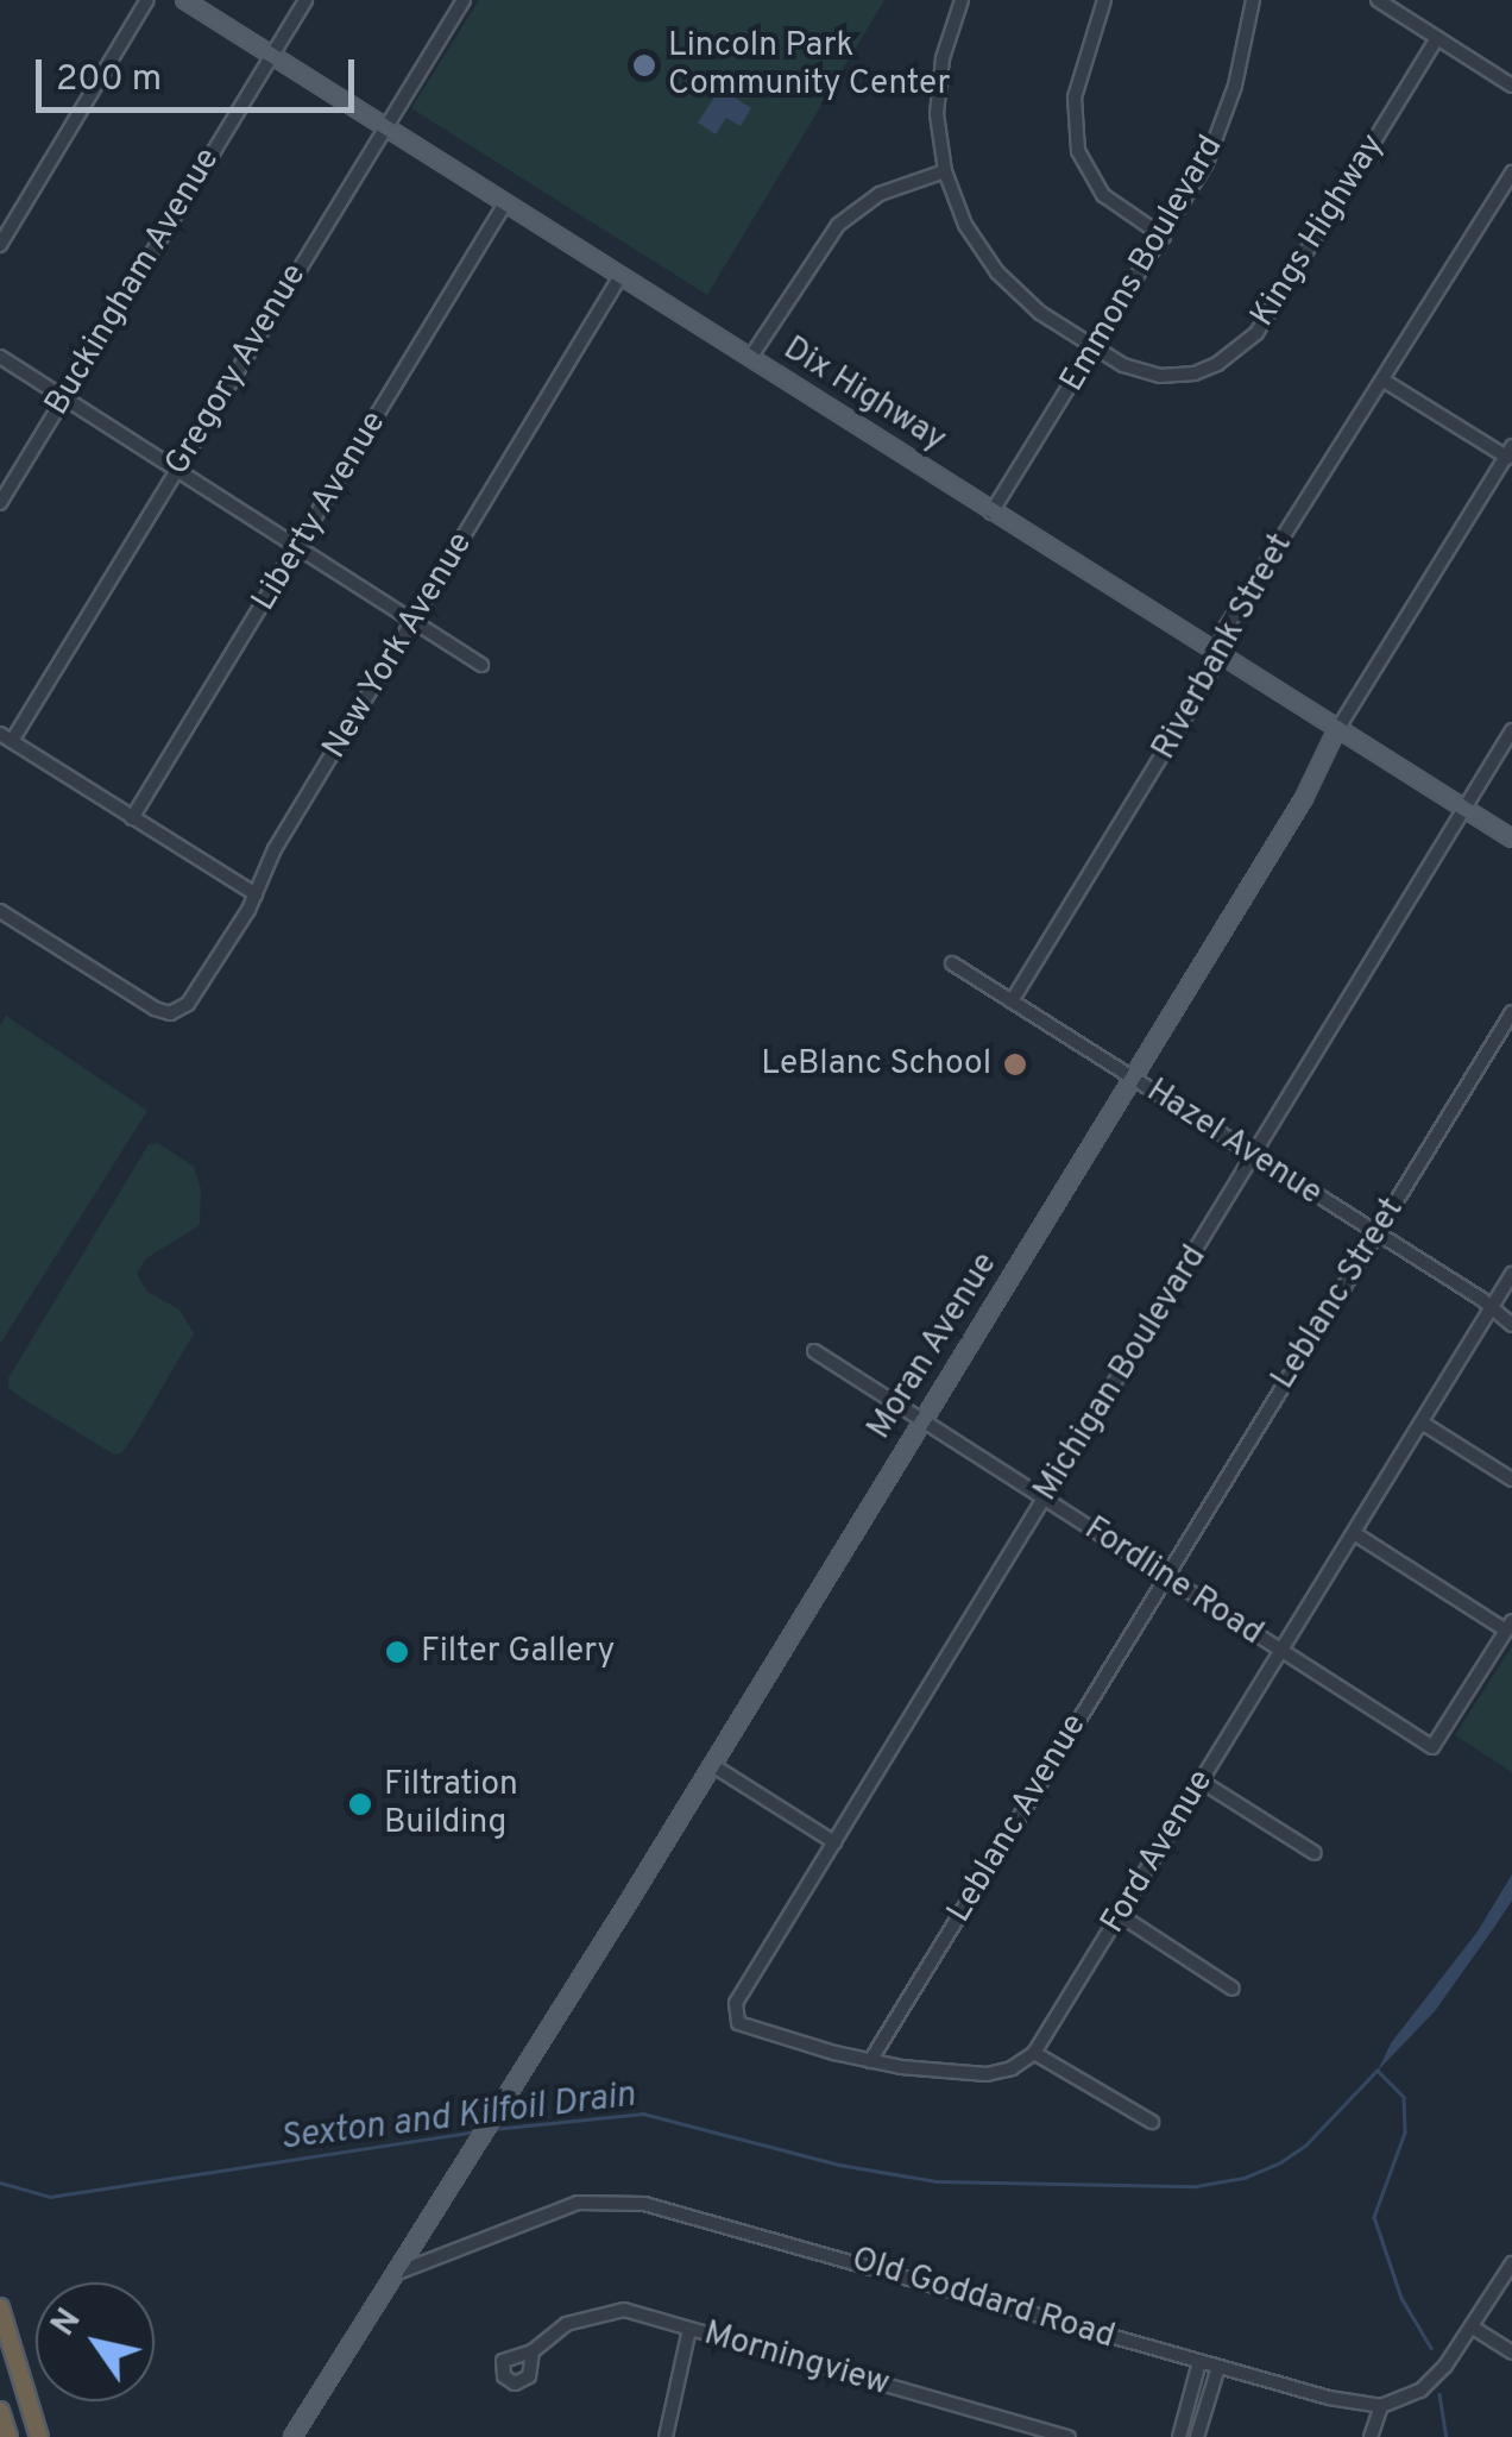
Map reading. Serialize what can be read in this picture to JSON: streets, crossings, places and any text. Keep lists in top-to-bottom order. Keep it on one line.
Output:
{"streets":{"main road":["Dix Highway","Moran Avenue"],"street":["Kings Highway","Emmons Boulevard","Buckingham Avenue","Gregory Avenue","Liberty Avenue","New York Avenue","Riverbank Street","Hazel Avenue","Leblanc Street","Michigan Boulevard","Fordline Road","Leblanc Avenue","Ford Avenue","Old Goddard Road","Morningview"]},"crossings":[["Kings Highway","Emmons Boulevard"],["Emmons Boulevard","Dix Highway"],["Buckingham Avenue","Dix Highway"],["Gregory Avenue","Dix Highway"],["Dix Highway","Liberty Avenue"],["Dix Highway","New York Avenue"],["Dix Highway","Riverbank Street"],["Dix Highway","Moran Avenue"],["Dix Highway","Michigan Boulevard"],["Riverbank Street","Hazel Avenue"],["Hazel Avenue","Leblanc Street"],["Hazel Avenue","Moran Avenue"],["Hazel Avenue","Michigan Boulevard"],["Hazel Avenue","Ford Avenue"],["Leblanc Street","Fordline Road"],["Leblanc Street","Leblanc Avenue"],["Moran Avenue","Fordline Road"],["Moran Avenue","Old Goddard Road"],["Michigan Boulevard","Fordline Road"],["Michigan Boulevard","Leblanc Avenue"],["Fordline Road","Leblanc Avenue"],["Fordline Road","Ford Avenue"]],"water":["Sexton and Kilfoil Drain"],"places":["Lincoln Park Community Center","LeBlanc School","Filter Gallery","Filtration Building"],"scale_bar":"200 m","north":"top left"}
